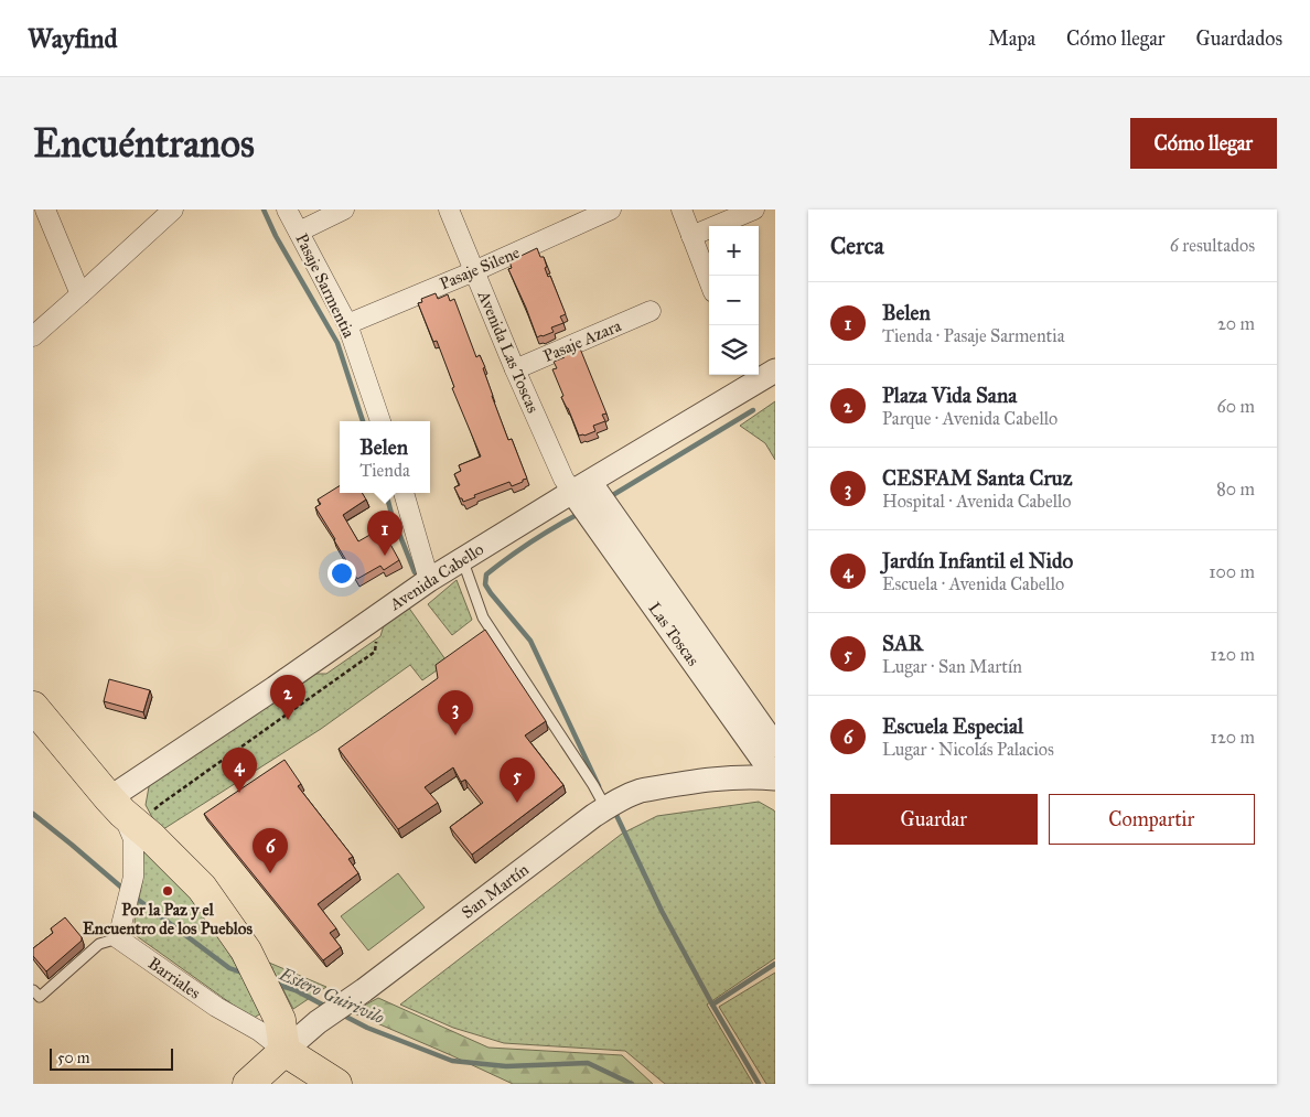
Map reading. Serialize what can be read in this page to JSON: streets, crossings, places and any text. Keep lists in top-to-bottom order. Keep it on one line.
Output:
{"streets":{"main road":["San Martín"],"street":["Pasaje Silene","Pasaje Sarmentia","Pasaje Azara","Avenida Las Toscas","Avenida Cabello","Las Toscas","Barriales"]},"crossings":[["Pasaje Silene","Pasaje Sarmentia"],["Pasaje Silene","Avenida Las Toscas"],["Pasaje Azara","Avenida Las Toscas"],["Avenida Las Toscas","Avenida Cabello"],["Avenida Las Toscas","Las Toscas"],["Avenida Cabello","Las Toscas"],["Las Toscas","San Martín"],["San Martín","Barriales"]],"water":["Estero Guirivilo"],"places":["Por la Paz y el Encuentro de los Pueblos"],"scale_bar":"50 m","page":{"header":"Wayfind","nav":["Mapa","Cómo llegar","Guardados"],"buttons":["Cómo llegar",["Guardar","Compartir"]],"title":"Encuéntranos","heading":["Cerca","6 resultados"],"map_buttons":["+","−"],"list":[{"mark":"1","name":"Belen","note":"Tienda · Pasaje Sarmentia","value":"20 m"},{"mark":"2","name":"Plaza Vida Sana","note":"Parque · Avenida Cabello","value":"60 m"},{"mark":"3","name":"CESFAM Santa Cruz","note":"Hospital · Avenida Cabello","value":"80 m"},{"mark":"4","name":"Jardín Infantil el Nido","note":"Escuela · Avenida Cabello","value":"100 m"},{"mark":"5","name":"SAR","note":"Lugar · San Martín","value":"120 m"},{"mark":"6","name":"Escuela Especial","note":"Lugar · Nicolás Palacios","value":"120 m"}],"popup":["Belen","Tienda"],"pins":["1","2","3","4","5","6"],"scale":"50 m"}}
